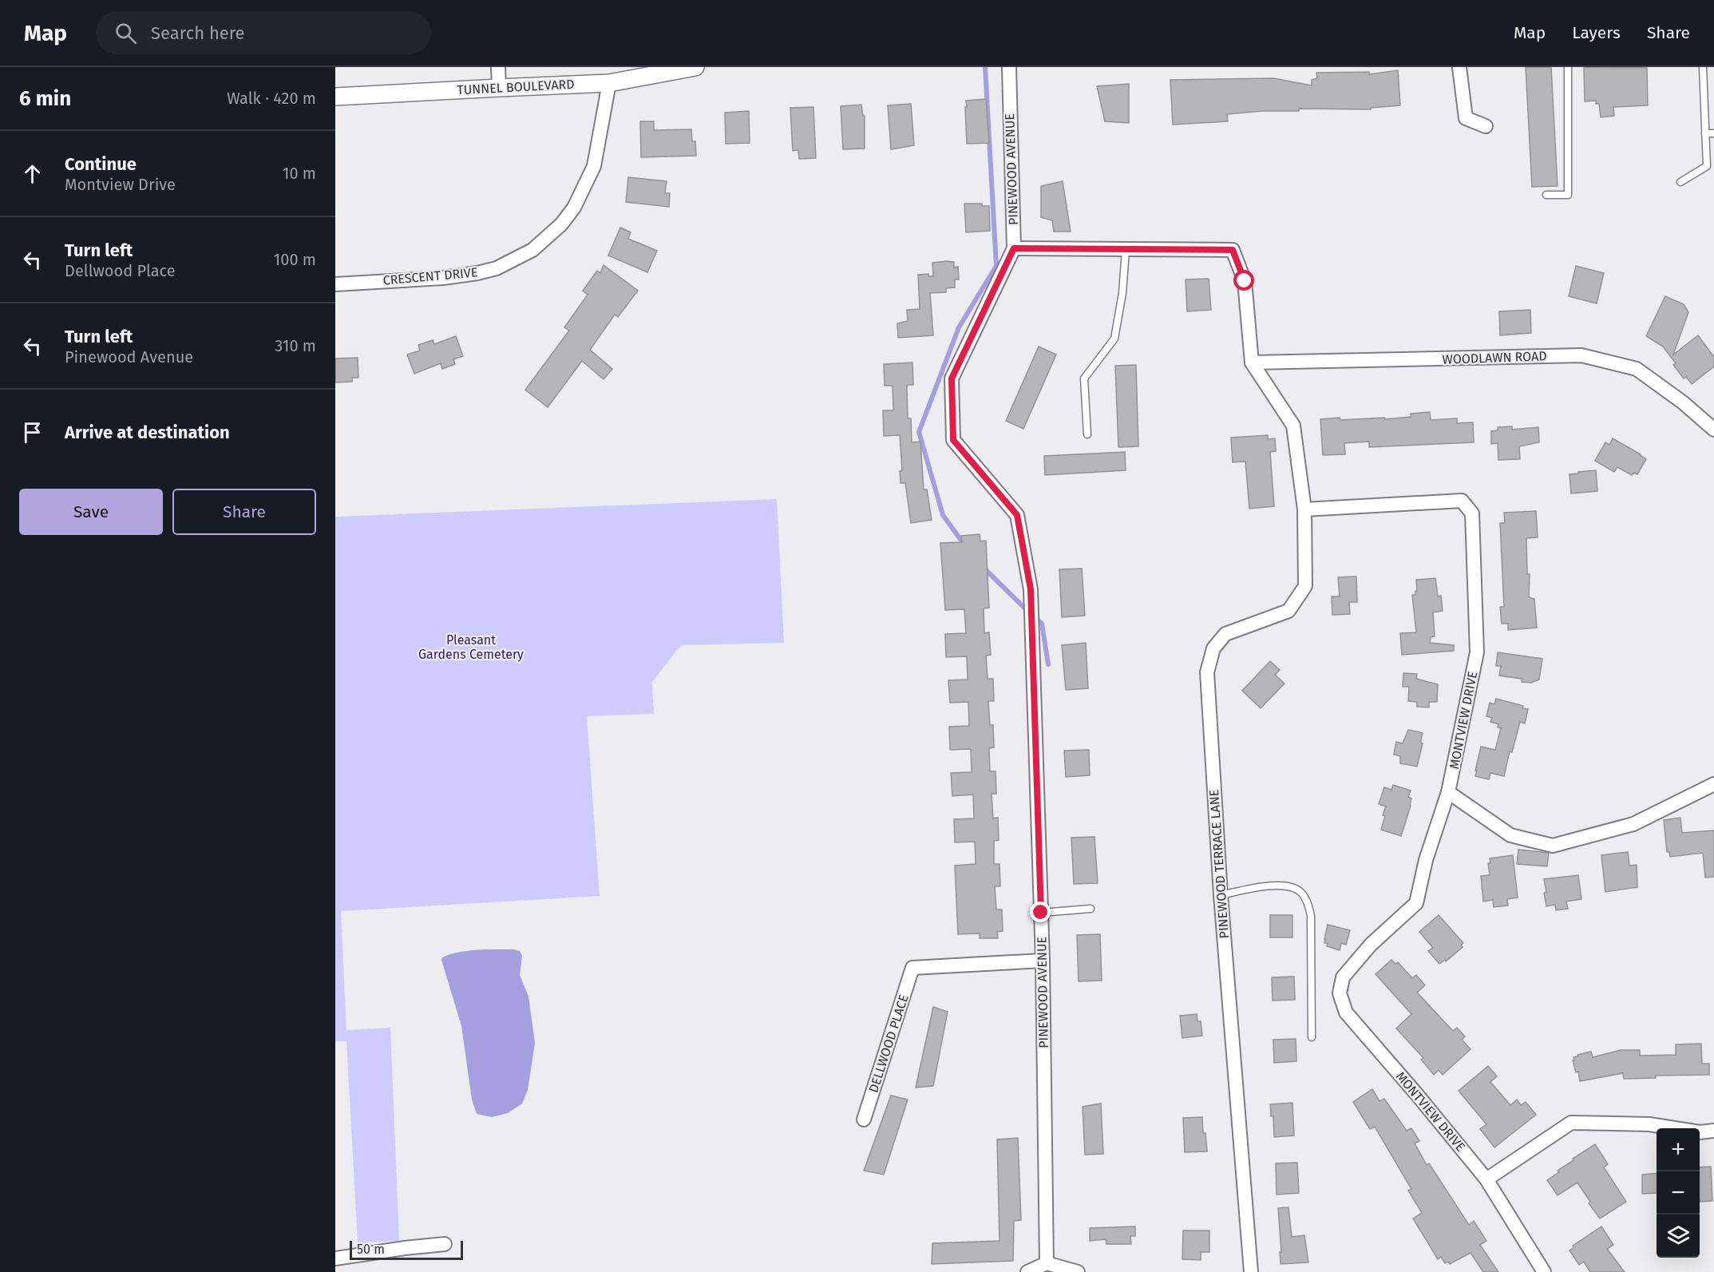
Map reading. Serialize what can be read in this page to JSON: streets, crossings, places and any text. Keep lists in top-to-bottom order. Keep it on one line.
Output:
{"streets":{"street":["TUNNEL BOULEVARD","PINEWOOD AVENUE","CRESCENT DRIVE","WOODLAWN ROAD","MONTVIEW DRIVE","PINEWOOD TERRACE LANE","DELLWOOD PLACE"]},"crossings":[["TUNNEL BOULEVARD","CRESCENT DRIVE"],["PINEWOOD AVENUE","DELLWOOD PLACE"],["MONTVIEW DRIVE","PINEWOOD TERRACE LANE"]],"parks":["Pleasant Gardens Cemetery"],"scale_bar":"50 m","page":{"header":"Map","search":"Search here","nav":["Map","Layers","Share"],"heading":["6 min","Walk · 420 m"],"list":[["Continue","Montview Drive","10 m"],["Turn left","Dellwood Place","100 m"],["Turn left","Pinewood Avenue","310 m"],"Arrive at destination"],"buttons":["Save","Share"],"map_buttons":["+","−"],"scale":"50 m"}}
